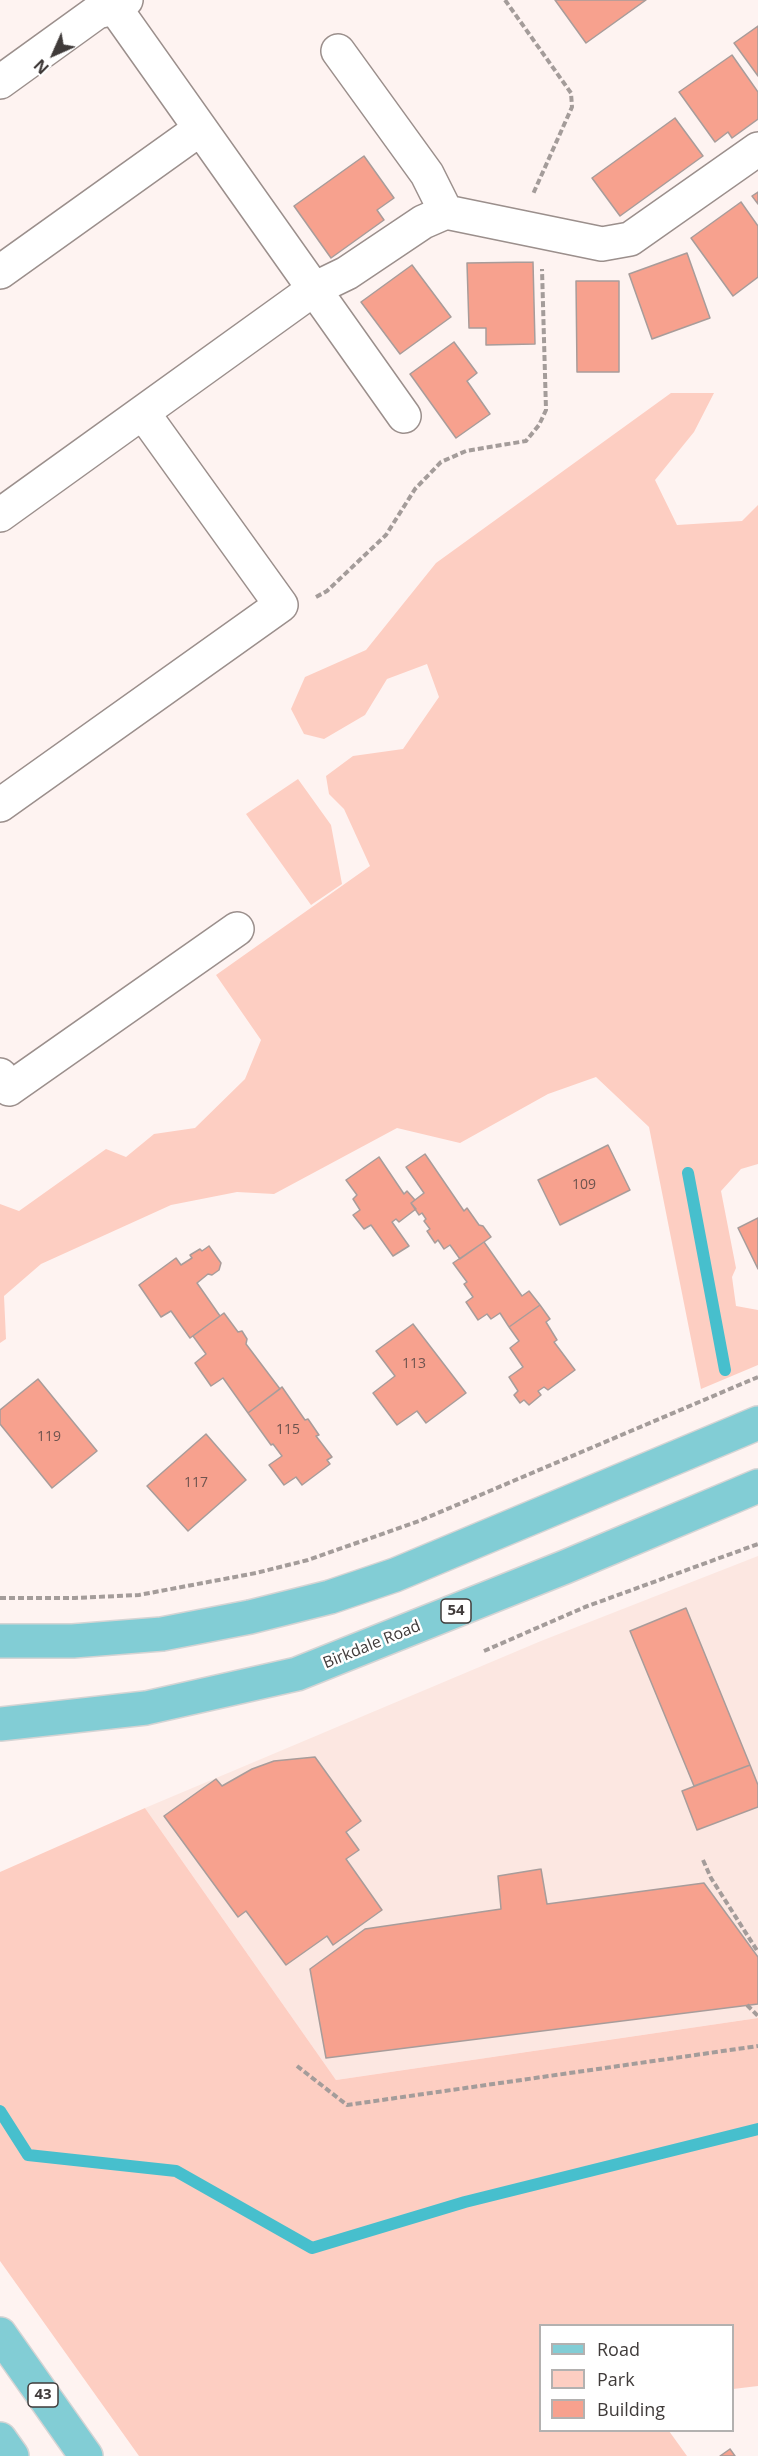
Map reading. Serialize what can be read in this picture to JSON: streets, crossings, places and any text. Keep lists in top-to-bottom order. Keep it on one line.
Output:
{"streets":{"main road":["54","Birkdale Road","43"]},"house_numbers":["109","113","115","119","117"],"legend":["Road","Park","Building"],"north":"bottom left"}
